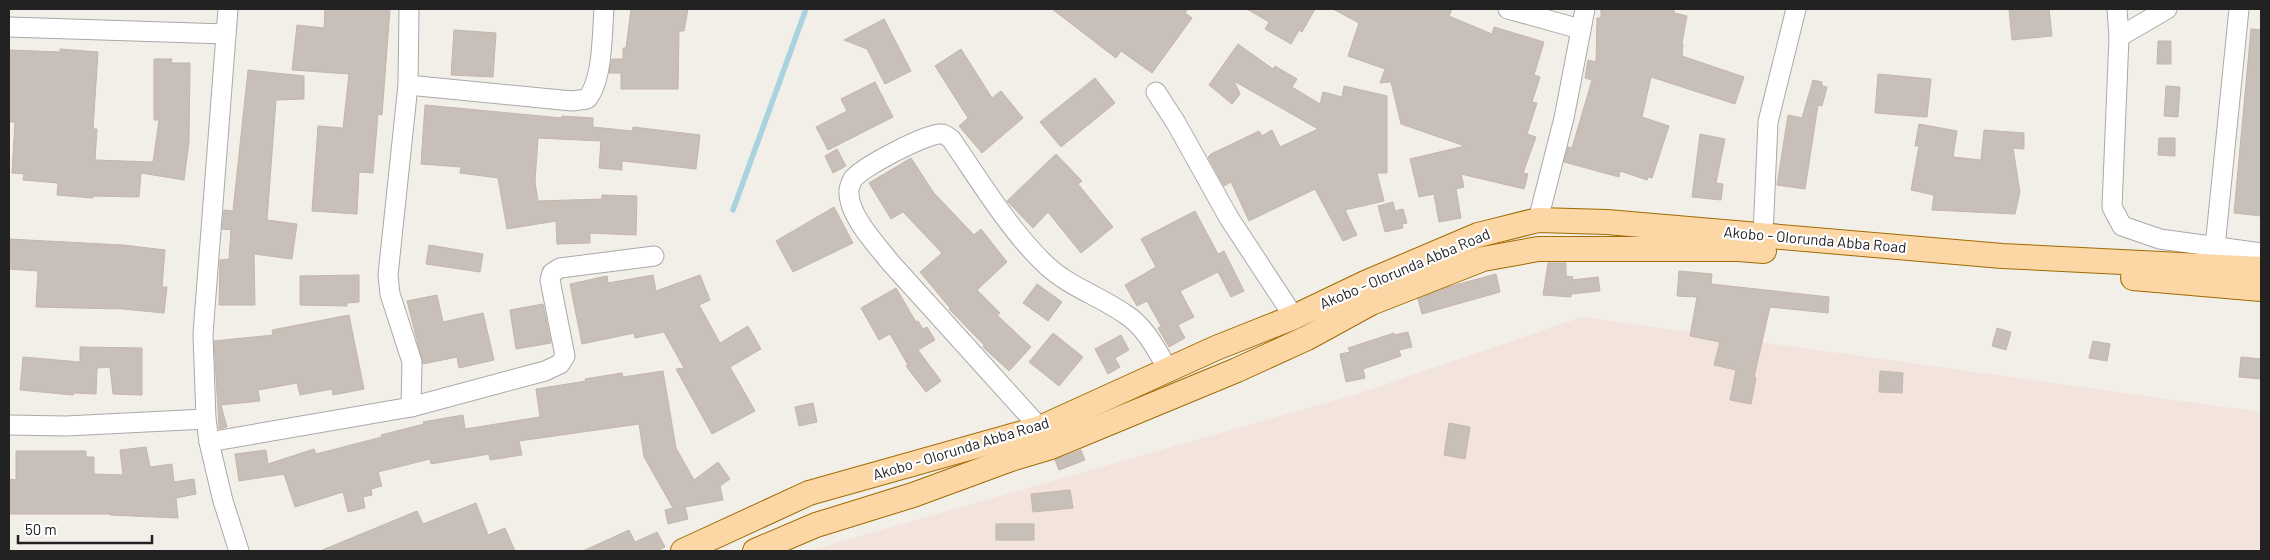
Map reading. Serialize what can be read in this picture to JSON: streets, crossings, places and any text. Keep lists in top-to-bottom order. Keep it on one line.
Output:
{"streets":{"main road":["Akobo - Olorunda Abba Road"]},"scale_bar":"50 m"}
